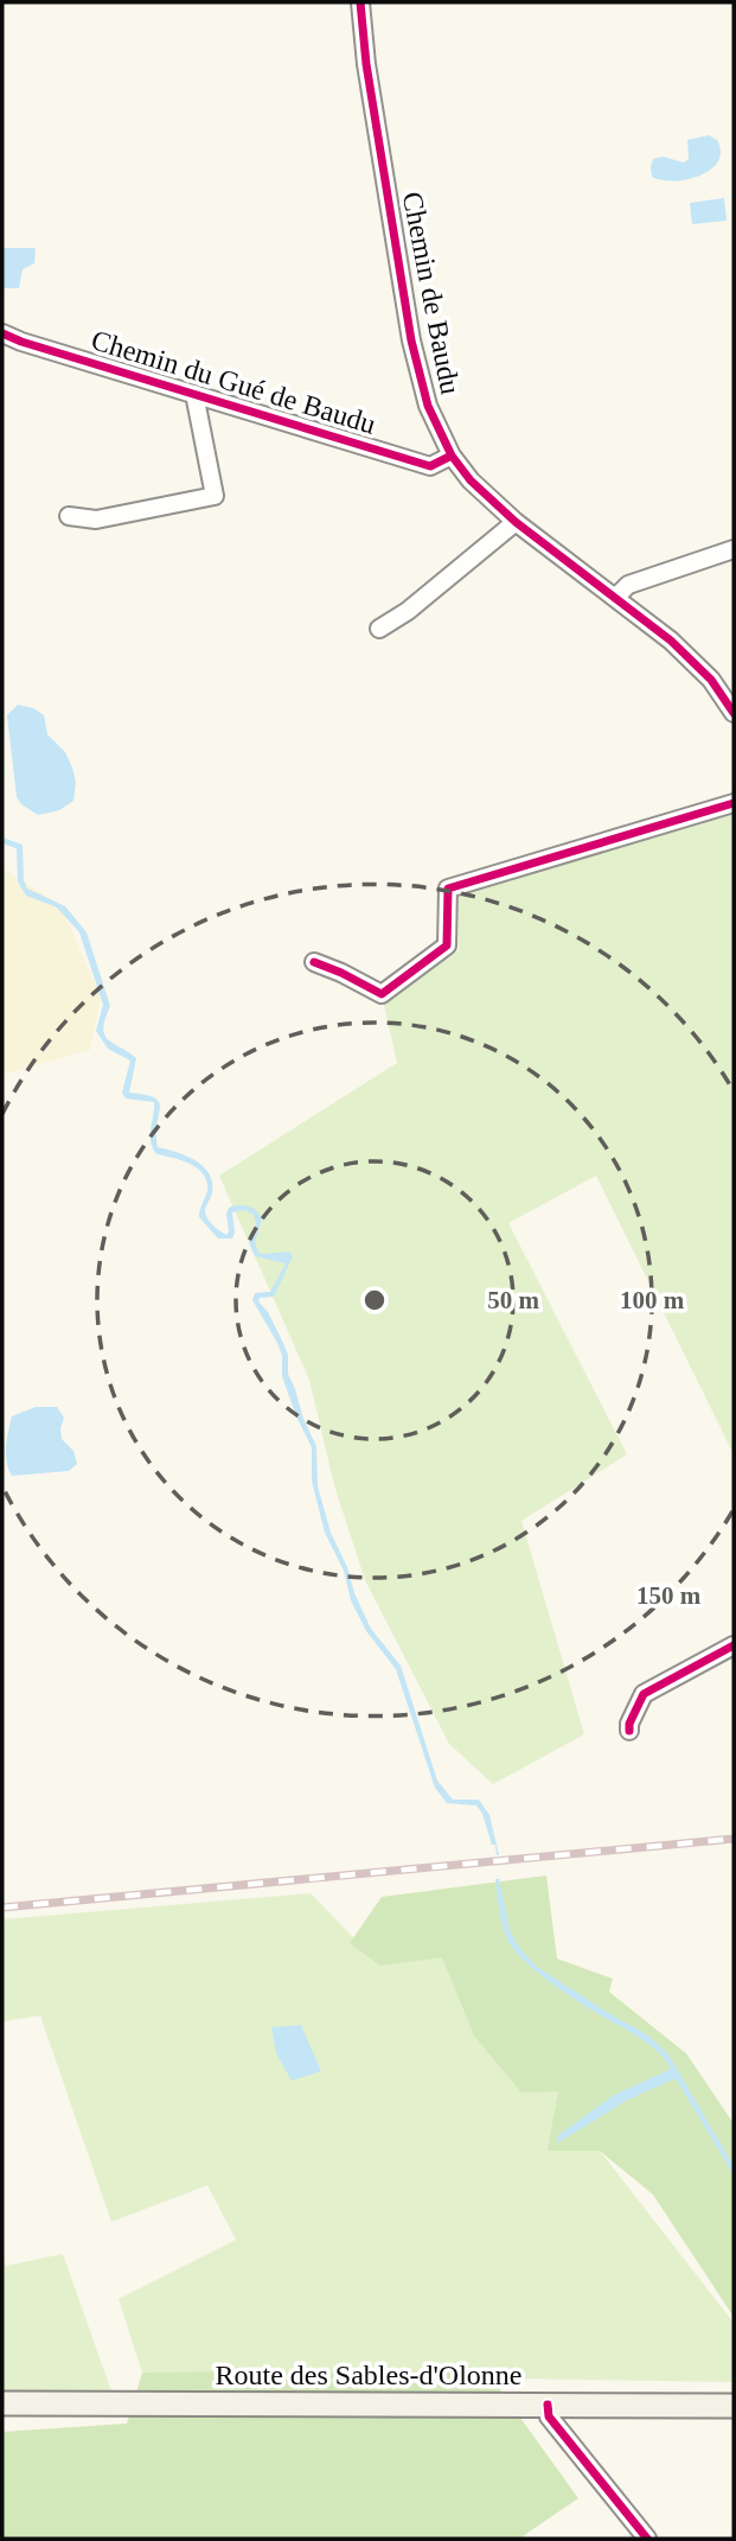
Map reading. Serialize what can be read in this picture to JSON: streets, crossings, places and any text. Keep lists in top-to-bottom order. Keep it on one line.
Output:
{"streets":{"main road":["Route des Sables-d'Olonne"],"street":["Chemin de Baudu","Chemin du Gué de Baudu"]},"crossings":[["Chemin de Baudu","Chemin du Gué de Baudu"]],"rings":["50 m","100 m","150 m"]}
